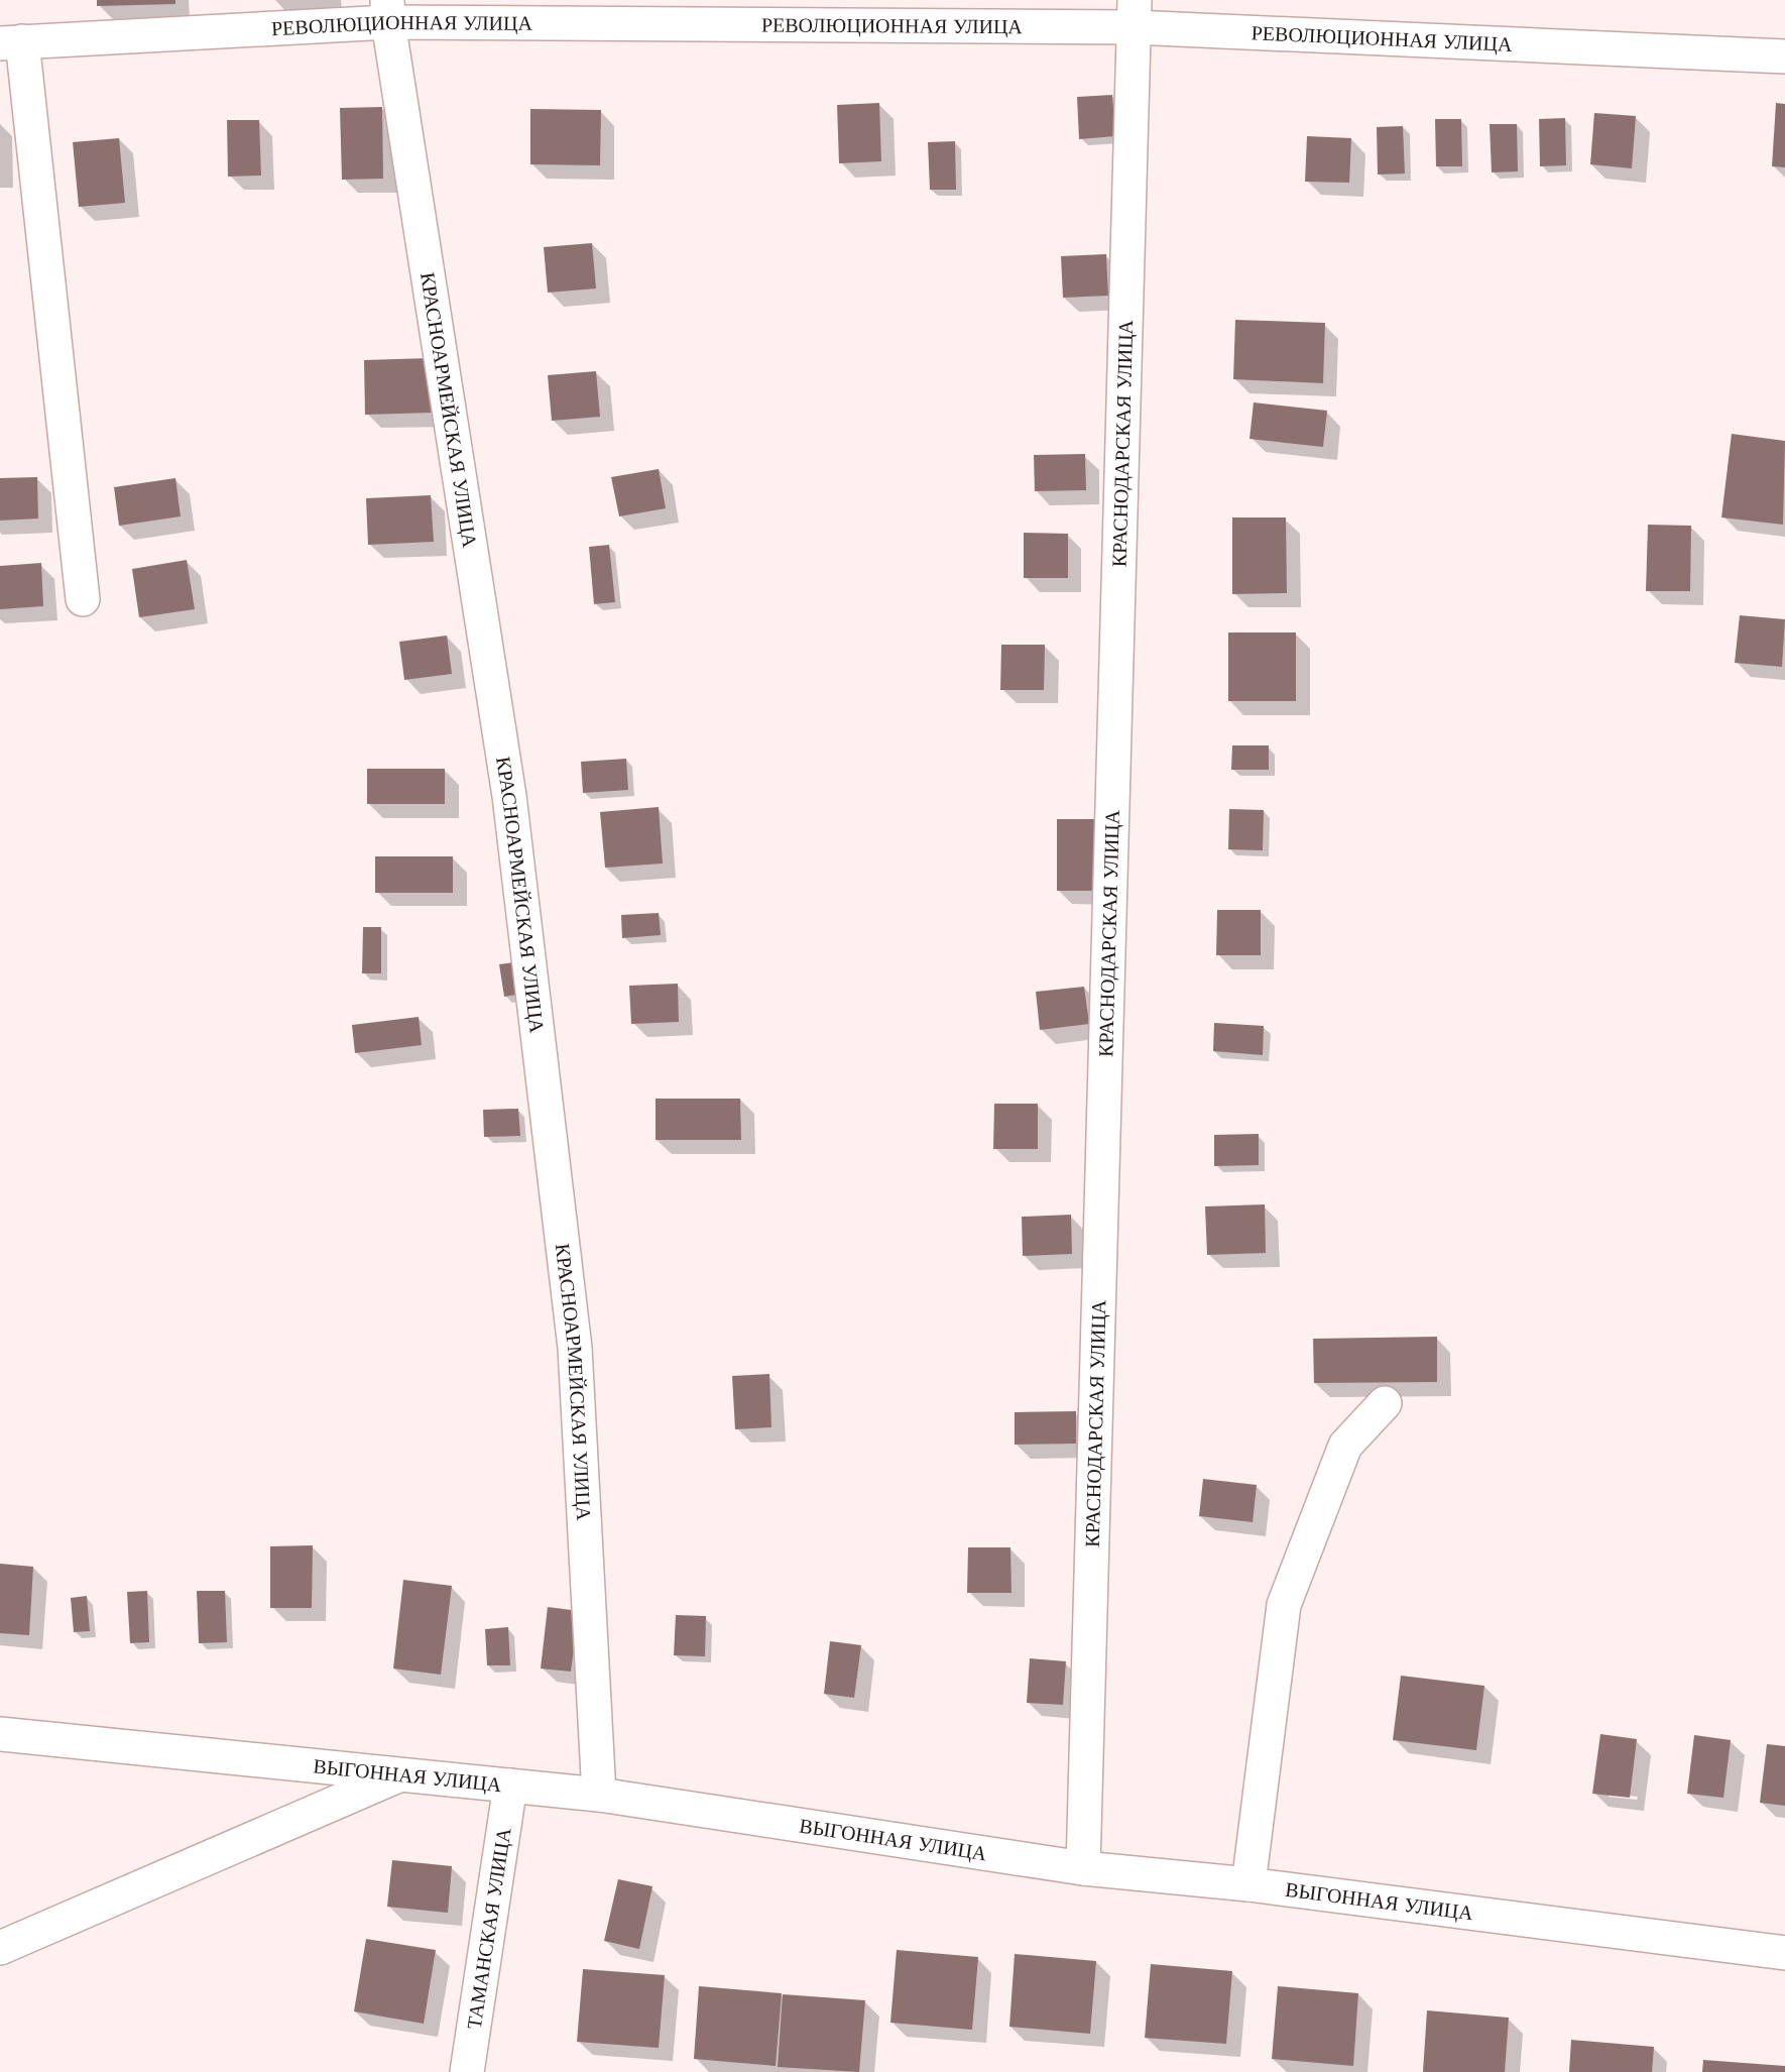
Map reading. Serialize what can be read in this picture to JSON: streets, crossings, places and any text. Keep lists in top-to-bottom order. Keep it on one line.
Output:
{"streets":{"street":["РЕВОЛЮЦИОННАЯ УЛИЦА","КРАСНОАРМЕЙСКАЯ УЛИЦА","КРАСНОДАРСКАЯ УЛИЦА","ВЫГОННАЯ УЛИЦА","ТАМАНСКАЯ УЛИЦА"]},"crossings":[["РЕВОЛЮЦИОННАЯ УЛИЦА","КРАСНОАРМЕЙСКАЯ УЛИЦА"],["РЕВОЛЮЦИОННАЯ УЛИЦА","КРАСНОДАРСКАЯ УЛИЦА"],["КРАСНОАРМЕЙСКАЯ УЛИЦА","ВЫГОННАЯ УЛИЦА"],["КРАСНОДАРСКАЯ УЛИЦА","ВЫГОННАЯ УЛИЦА"],["ВЫГОННАЯ УЛИЦА","ТАМАНСКАЯ УЛИЦА"]]}
